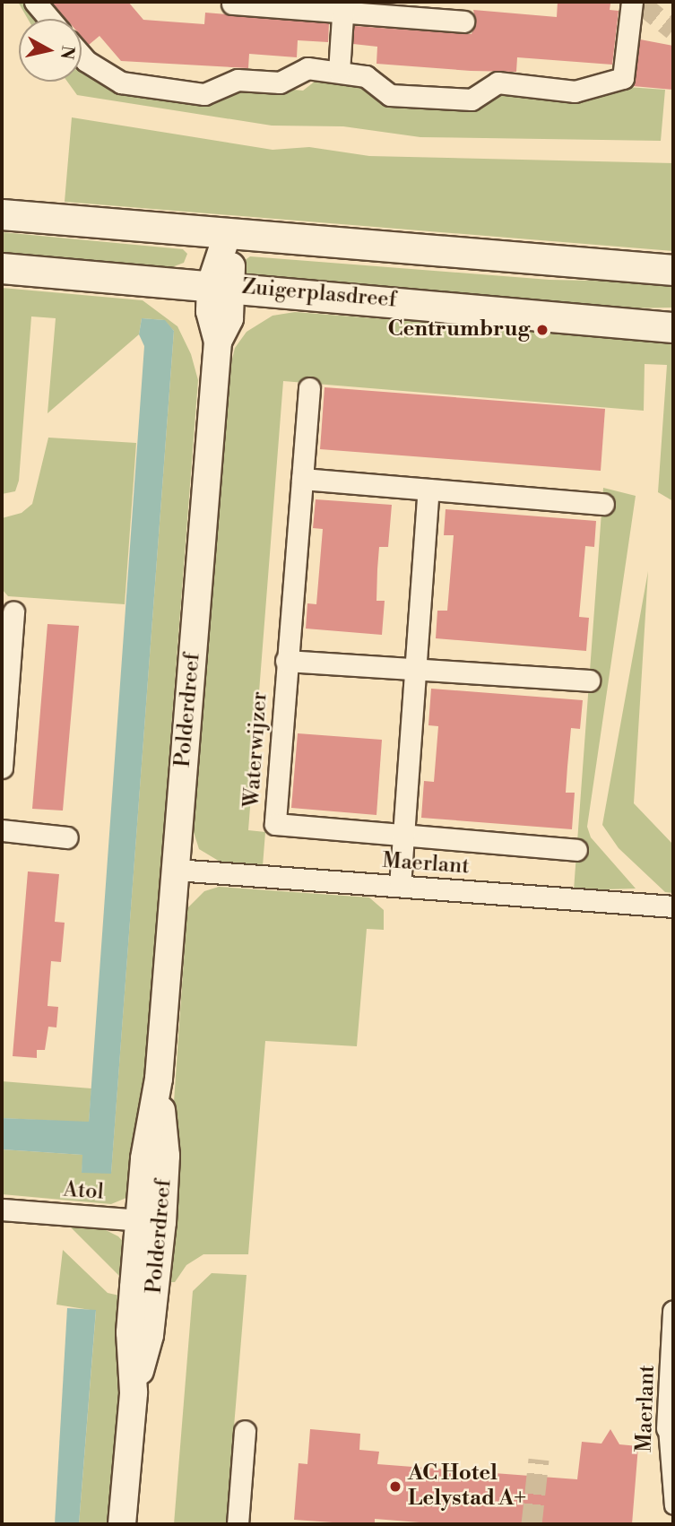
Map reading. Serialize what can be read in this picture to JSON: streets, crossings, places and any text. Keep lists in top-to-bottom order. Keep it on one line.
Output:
{"streets":{"main road":["Zuigerplasdreef"],"street":["Polderdreef","Waterwijzer","Maerlant","Atol"]},"crossings":[["Zuigerplasdreef","Polderdreef"],["Polderdreef","Maerlant"],["Polderdreef","Atol"]],"places":["Centrumbrug","AC Hotel Lelystad A+"],"north":"right"}
